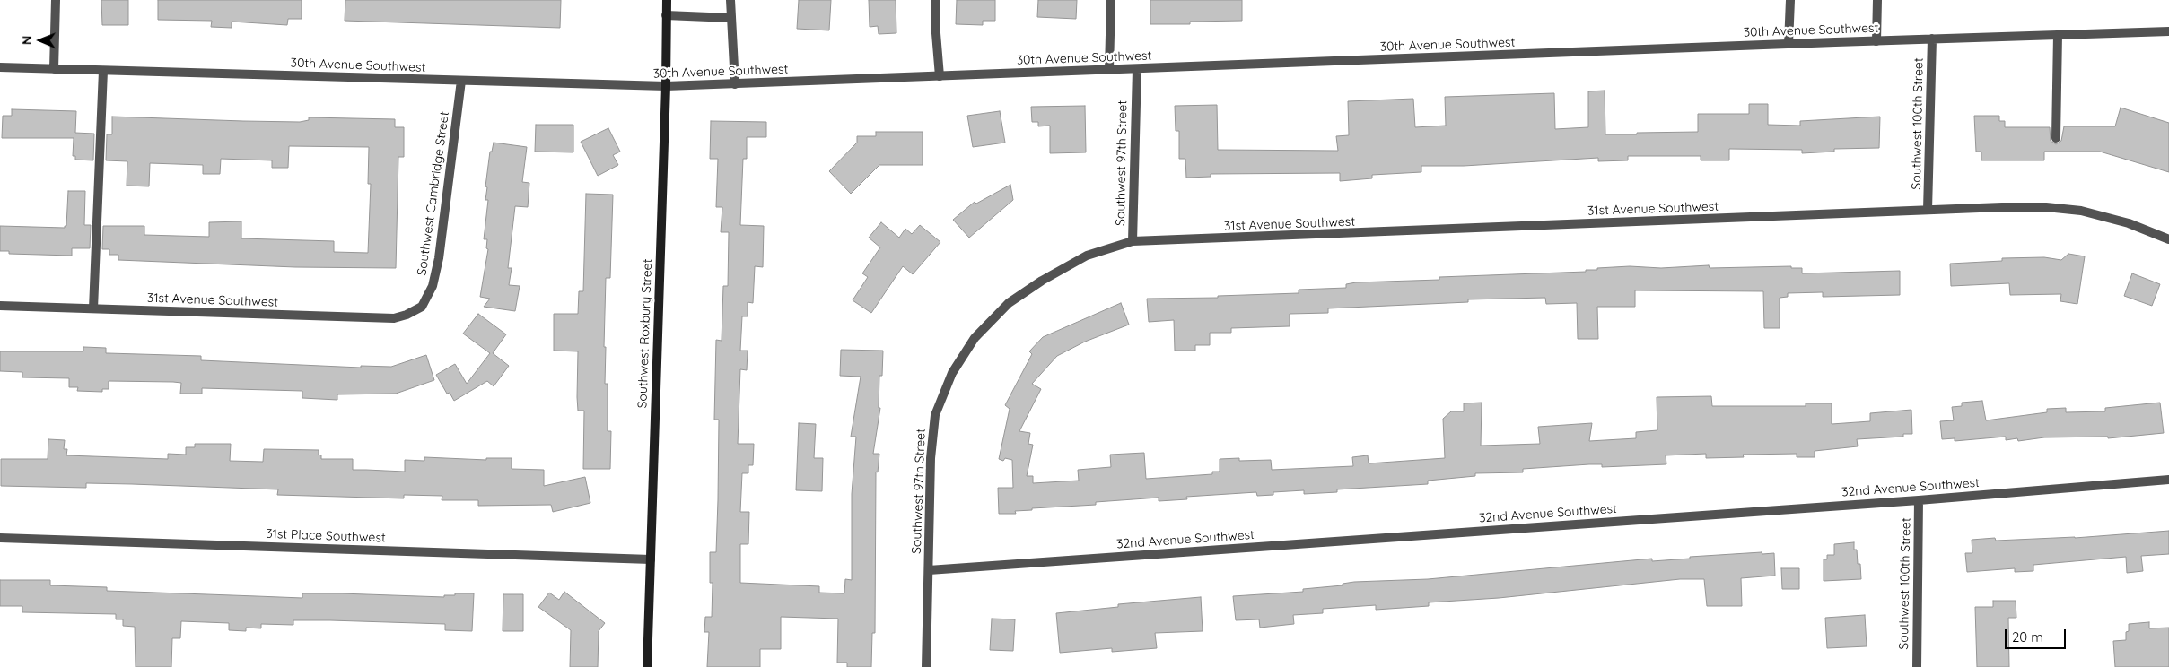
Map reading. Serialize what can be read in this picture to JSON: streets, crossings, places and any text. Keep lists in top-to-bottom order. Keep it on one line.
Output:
{"streets":{"main road":["Southwest Roxbury Street"],"street":["30th Avenue Southwest","Southwest 100th Street","Southwest 97th Street","Southwest Cambridge Street","31st Avenue Southwest","32nd Avenue Southwest","31st Place Southwest"]},"crossings":[["30th Avenue Southwest","Southwest 100th Street"],["30th Avenue Southwest","Southwest 97th Street"],["30th Avenue Southwest","Southwest Cambridge Street"],["30th Avenue Southwest","Southwest Roxbury Street"],["Southwest 100th Street","31st Avenue Southwest"],["Southwest 100th Street","32nd Avenue Southwest"],["Southwest 97th Street","31st Avenue Southwest"],["Southwest 97th Street","32nd Avenue Southwest"],["Southwest Cambridge Street","31st Avenue Southwest"],["Southwest Roxbury Street","31st Place Southwest"]],"scale_bar":"20 m","north":"left"}
